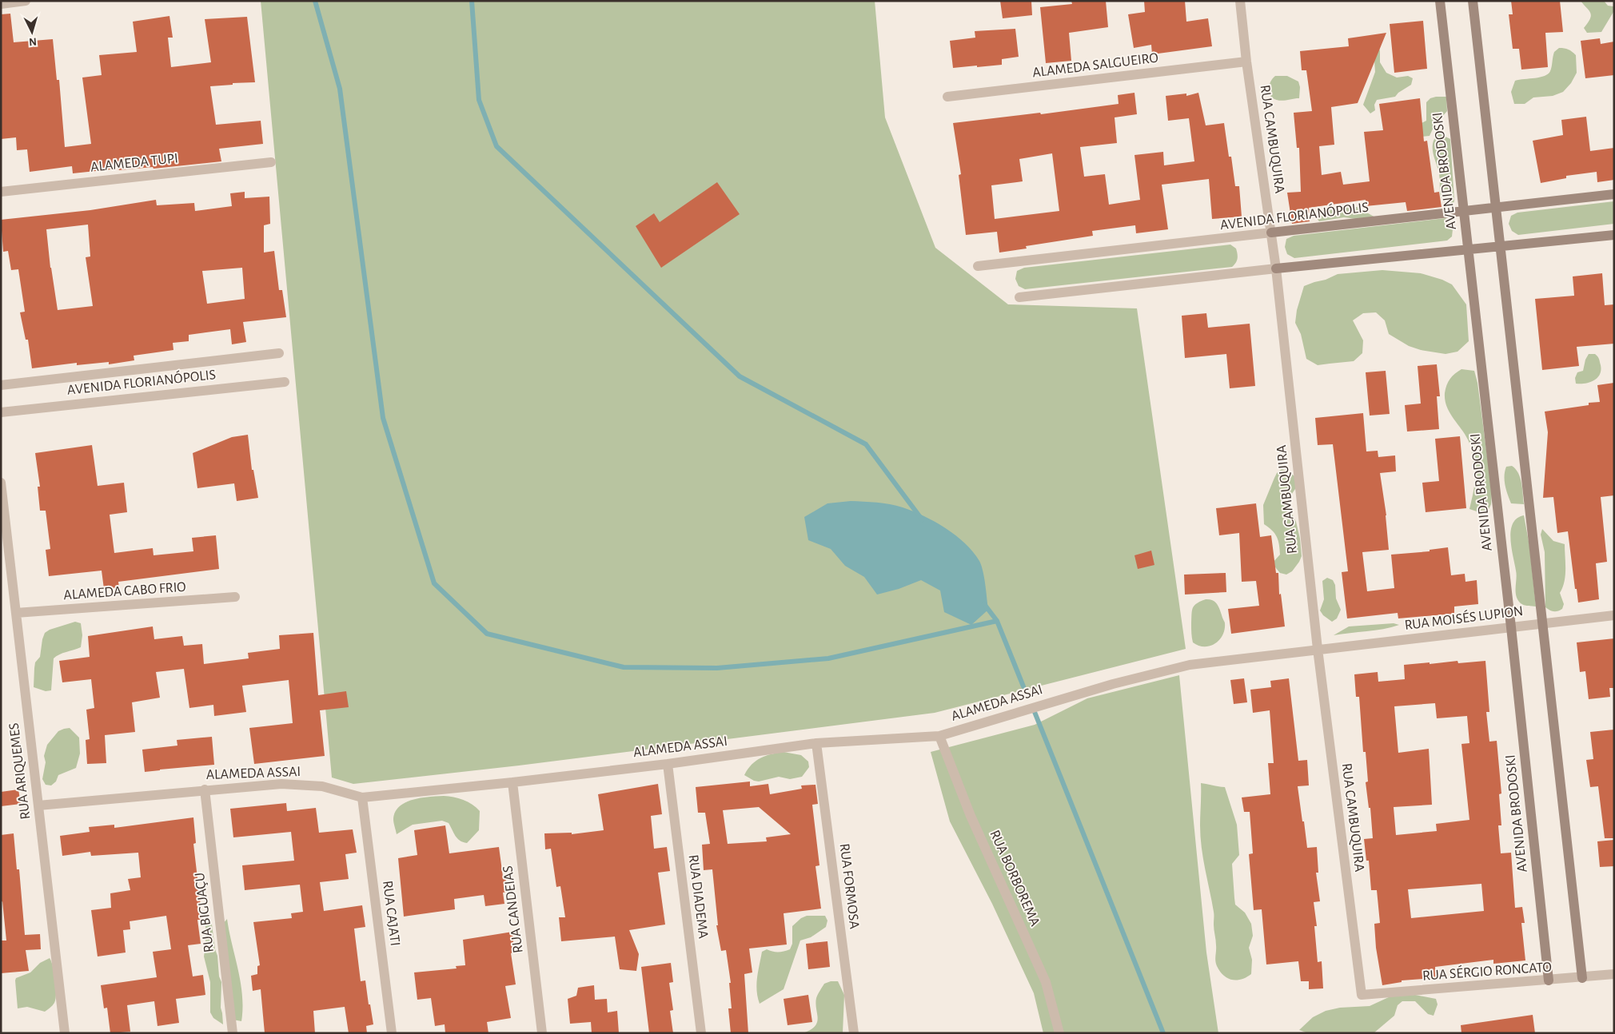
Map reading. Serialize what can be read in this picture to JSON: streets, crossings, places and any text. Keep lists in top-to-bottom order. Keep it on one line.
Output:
{"streets":{"street":["ALAMEDA SALGUEIRO","RUA CAMBUQUIRA","ALAMEDA TUPI","AVENIDA BRODOSKI","AVENIDA FLORIANÓPOLIS","ALAMEDA CABO FRIO","RUA MOISÉS LUPION","ALAMEDA ASSAI","RUA ARIQUEMES","RUA BORBOREMA","RUA FORMOSA","RUA DIADEMA","RUA CANDEIAS","RUA BIGUAÇU","RUA CAJATI","RUA SÉRGIO RONCATO"]},"crossings":[["ALAMEDA SALGUEIRO","RUA CAMBUQUIRA"],["RUA CAMBUQUIRA","AVENIDA FLORIANÓPOLIS"],["RUA CAMBUQUIRA","RUA MOISÉS LUPION"],["RUA CAMBUQUIRA","ALAMEDA ASSAI"],["RUA CAMBUQUIRA","RUA SÉRGIO RONCATO"],["AVENIDA BRODOSKI","AVENIDA FLORIANÓPOLIS"],["AVENIDA BRODOSKI","RUA MOISÉS LUPION"],["AVENIDA BRODOSKI","RUA SÉRGIO RONCATO"],["ALAMEDA CABO FRIO","RUA ARIQUEMES"],["RUA MOISÉS LUPION","ALAMEDA ASSAI"],["ALAMEDA ASSAI","RUA ARIQUEMES"],["ALAMEDA ASSAI","RUA BORBOREMA"],["ALAMEDA ASSAI","RUA FORMOSA"],["ALAMEDA ASSAI","RUA DIADEMA"],["ALAMEDA ASSAI","RUA CANDEIAS"],["ALAMEDA ASSAI","RUA BIGUAÇU"],["ALAMEDA ASSAI","RUA CAJATI"]],"north":"bottom"}
